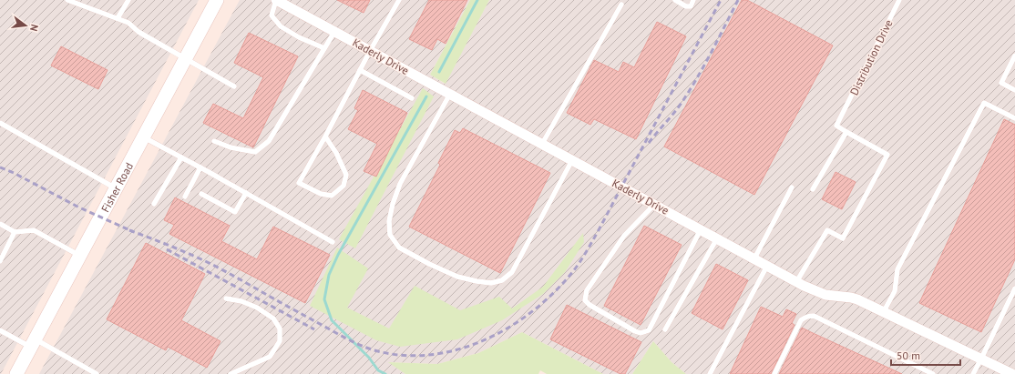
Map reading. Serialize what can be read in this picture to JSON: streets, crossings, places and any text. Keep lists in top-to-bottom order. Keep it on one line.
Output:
{"streets":{"main road":["Fisher Road"],"street":["Kaderly Drive"],"lane":["Distribution Drive"]},"scale_bar":"50 m","north":"right"}
